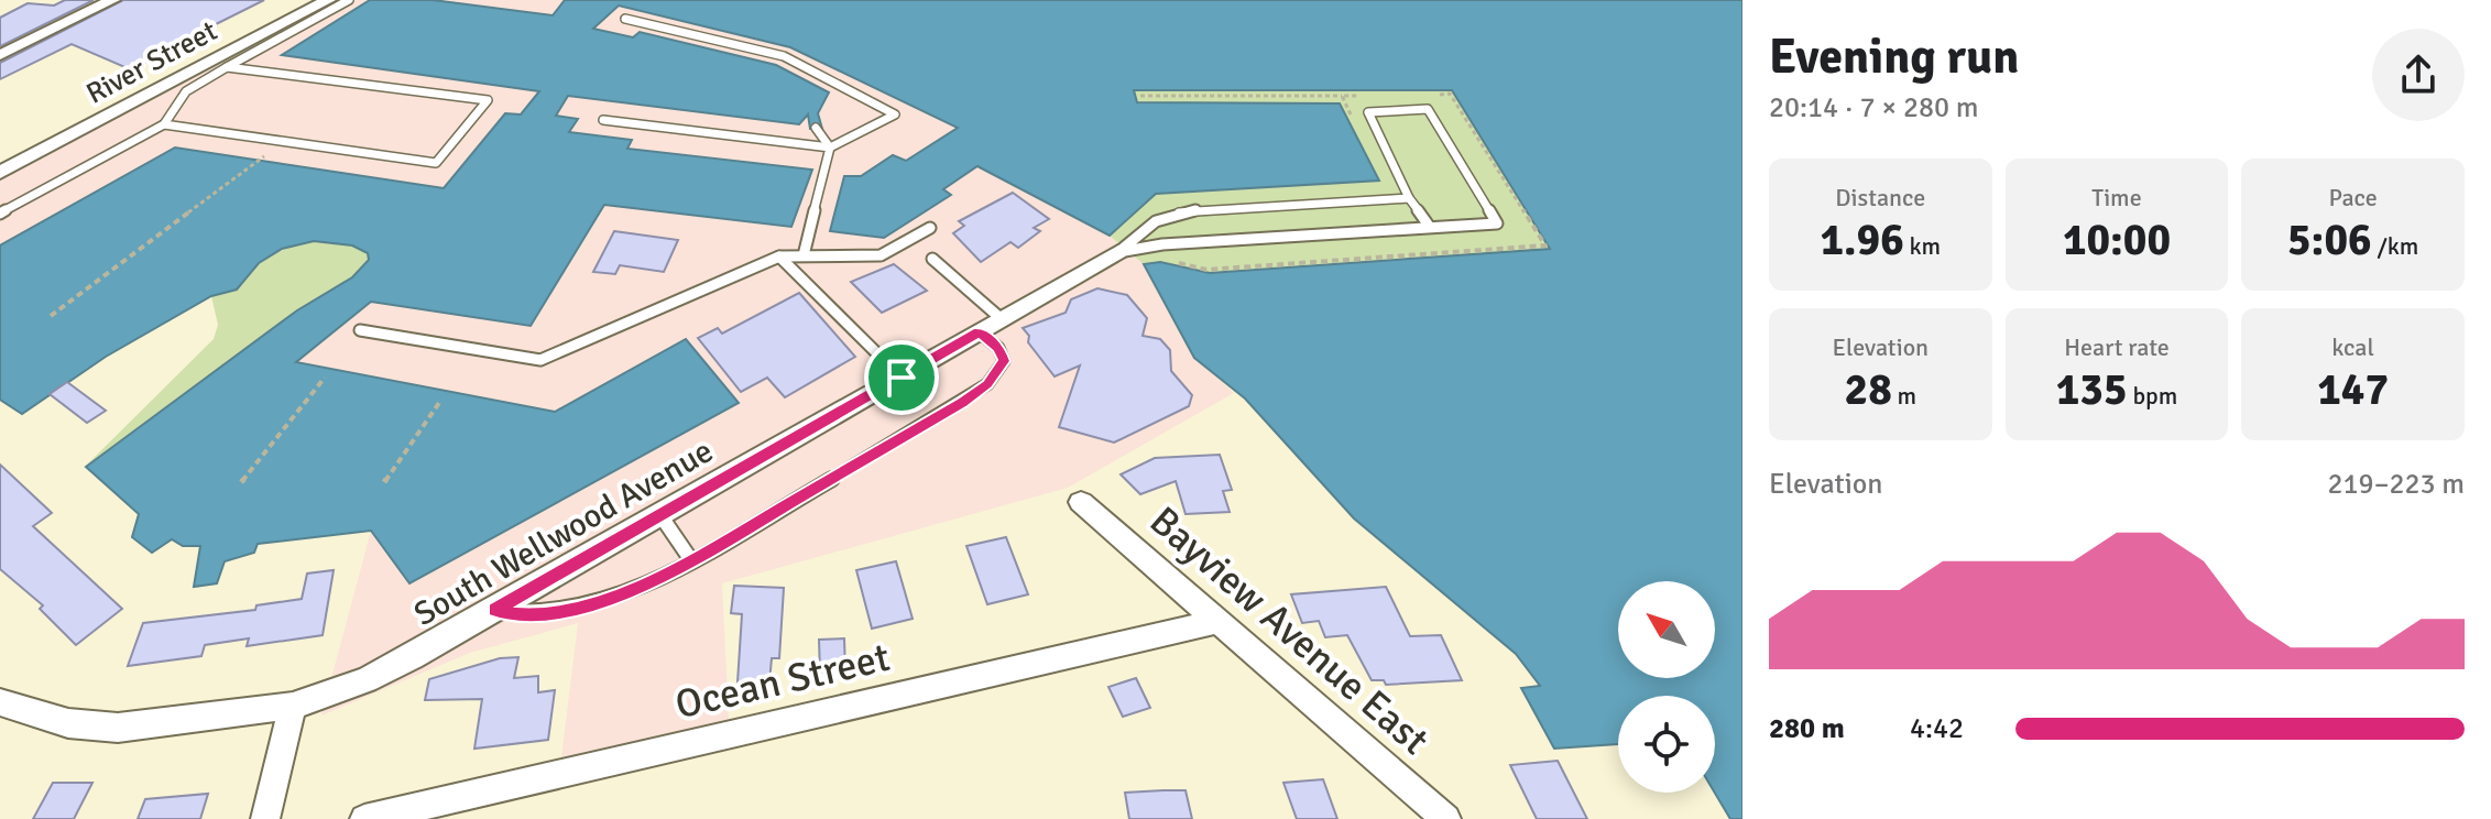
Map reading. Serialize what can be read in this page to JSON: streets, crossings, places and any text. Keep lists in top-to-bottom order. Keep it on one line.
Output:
{"streets":{"street":["River Street","South Wellwood Avenue","Bayview Avenue East","Ocean Street"]},"crossings":[["Bayview Avenue East","Ocean Street"]],"north":"top left","page":{"heading":["Evening run","20:14 · 7 × 280 m"],"stats":[["Distance","1.96 km"],["Time","10:00"],["Pace","5:06 /km"],["Elevation","28 m"],["Heart rate","135 bpm"],["kcal","147"]],"chart":["Elevation","219–223 m"],"list":[{"name":"280 m","note":"4:42"}]}}
